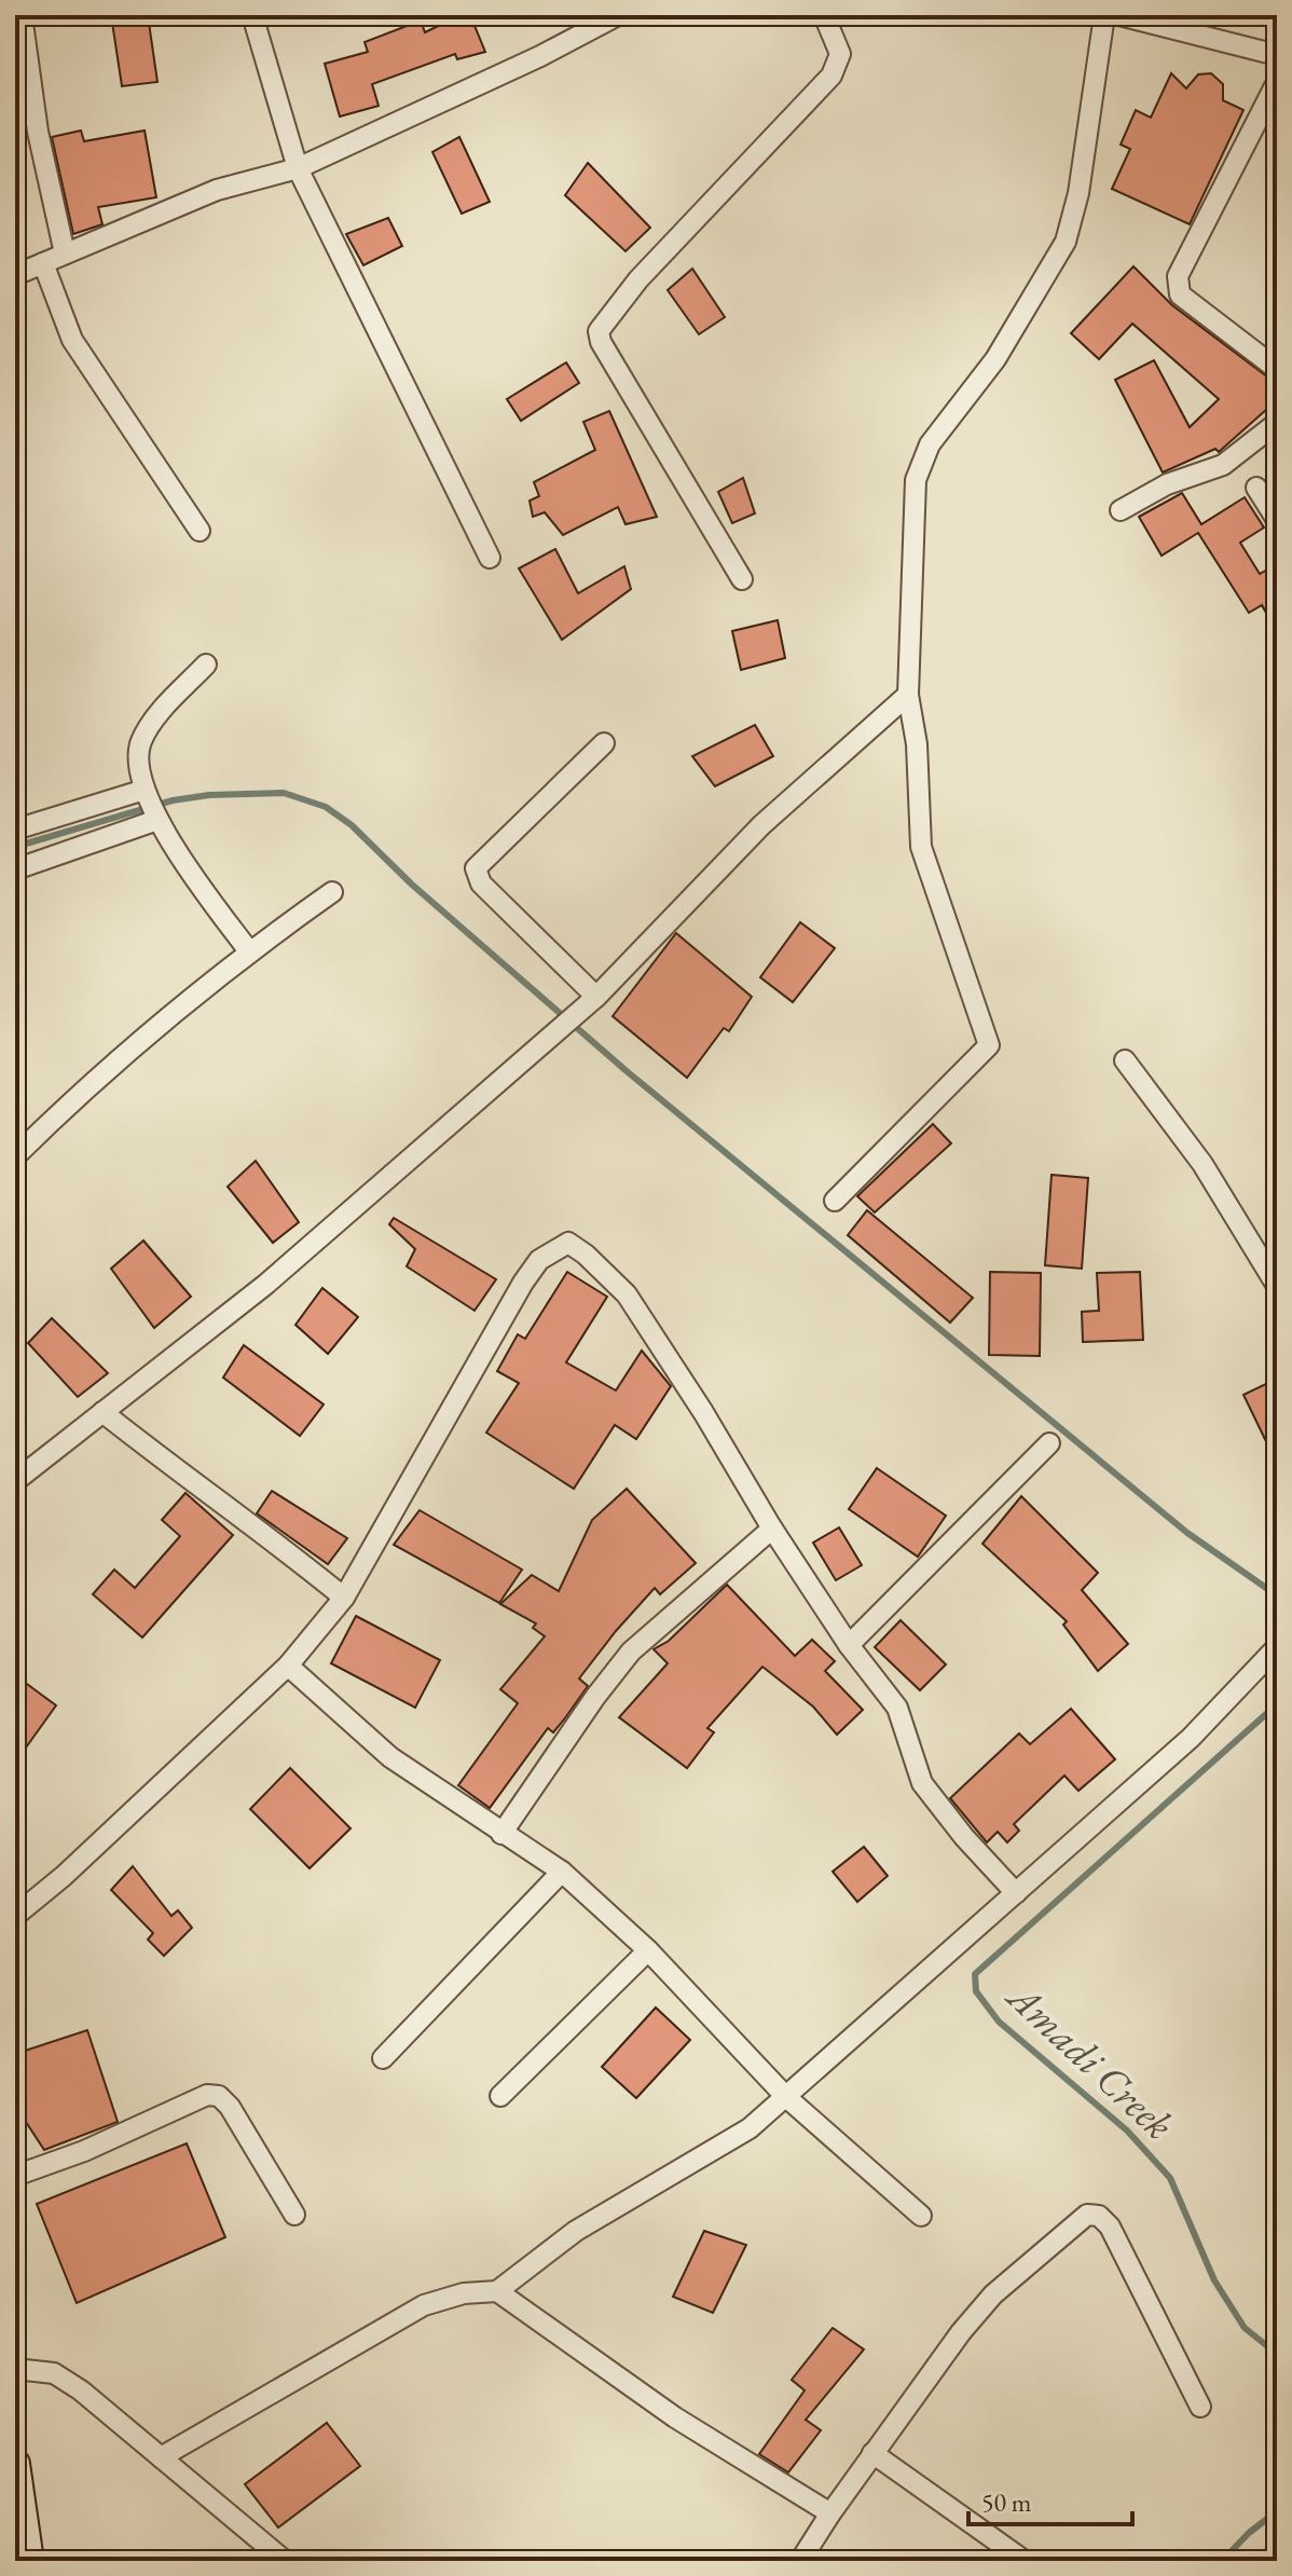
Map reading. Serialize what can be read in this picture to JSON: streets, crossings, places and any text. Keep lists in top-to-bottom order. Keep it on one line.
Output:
{"water":["Amadi Creek"],"scale_bar":"50 m"}
